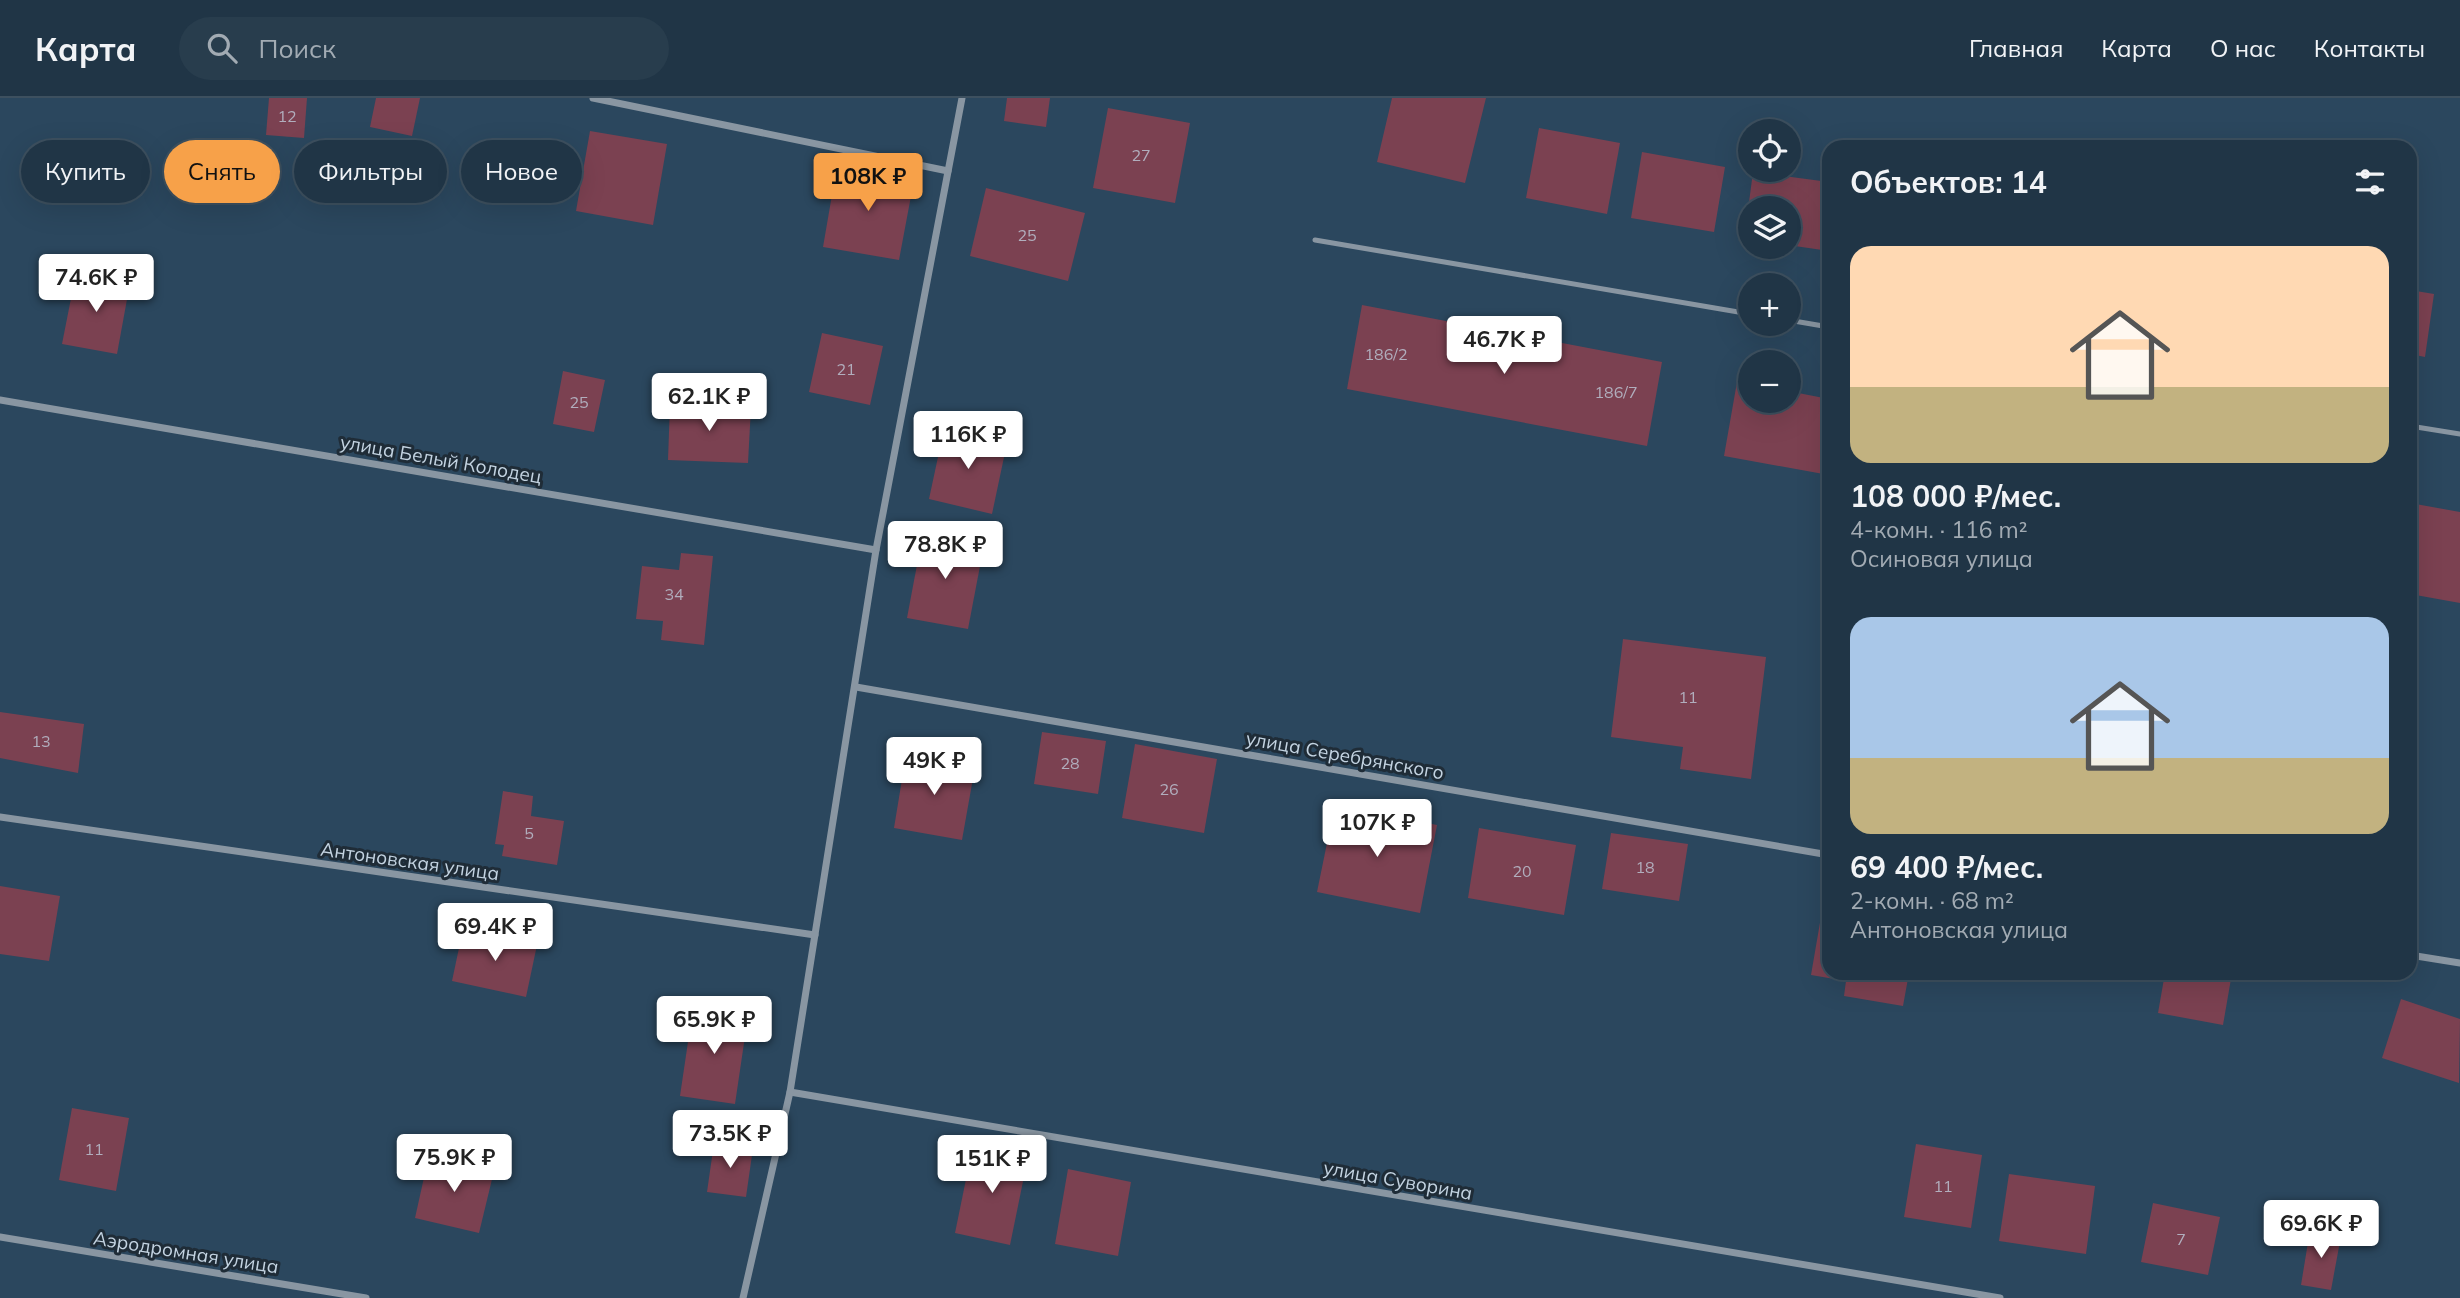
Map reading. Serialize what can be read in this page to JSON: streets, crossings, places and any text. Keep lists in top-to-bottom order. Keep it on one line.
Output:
{"streets":{"street":["улица Белый Колодец","улица Серебрянского","Антоновская улица","улица Суворина","Аэродромная улица"]},"house_numbers":["12","27","25","186/2","21","186/7","25","34","11","13","28","26","5","18","20","11","11","7"],"page":{"header":"Карта","search":"Поиск","nav":["Главная","Карта","О нас","Контакты"],"map_buttons":["+","−"],"chip":["Купить","Снять","Фильтры","Новое"],"heading":"Объектов: 14","price":["108K ₽","74.6K ₽","46.7K ₽","62.1K ₽","116K ₽","78.8K ₽","49K ₽","107K ₽","69.4K ₽","65.9K ₽","73.5K ₽","75.9K ₽","151K ₽","69.6K ₽"],"list":[{"name":"108 000 ₽/мес.","note":"4-комн. · 116 m² · Осиновая улица"},{"name":"69 400 ₽/мес.","note":"2-комн. · 68 m² · Антоновская улица"}]}}
